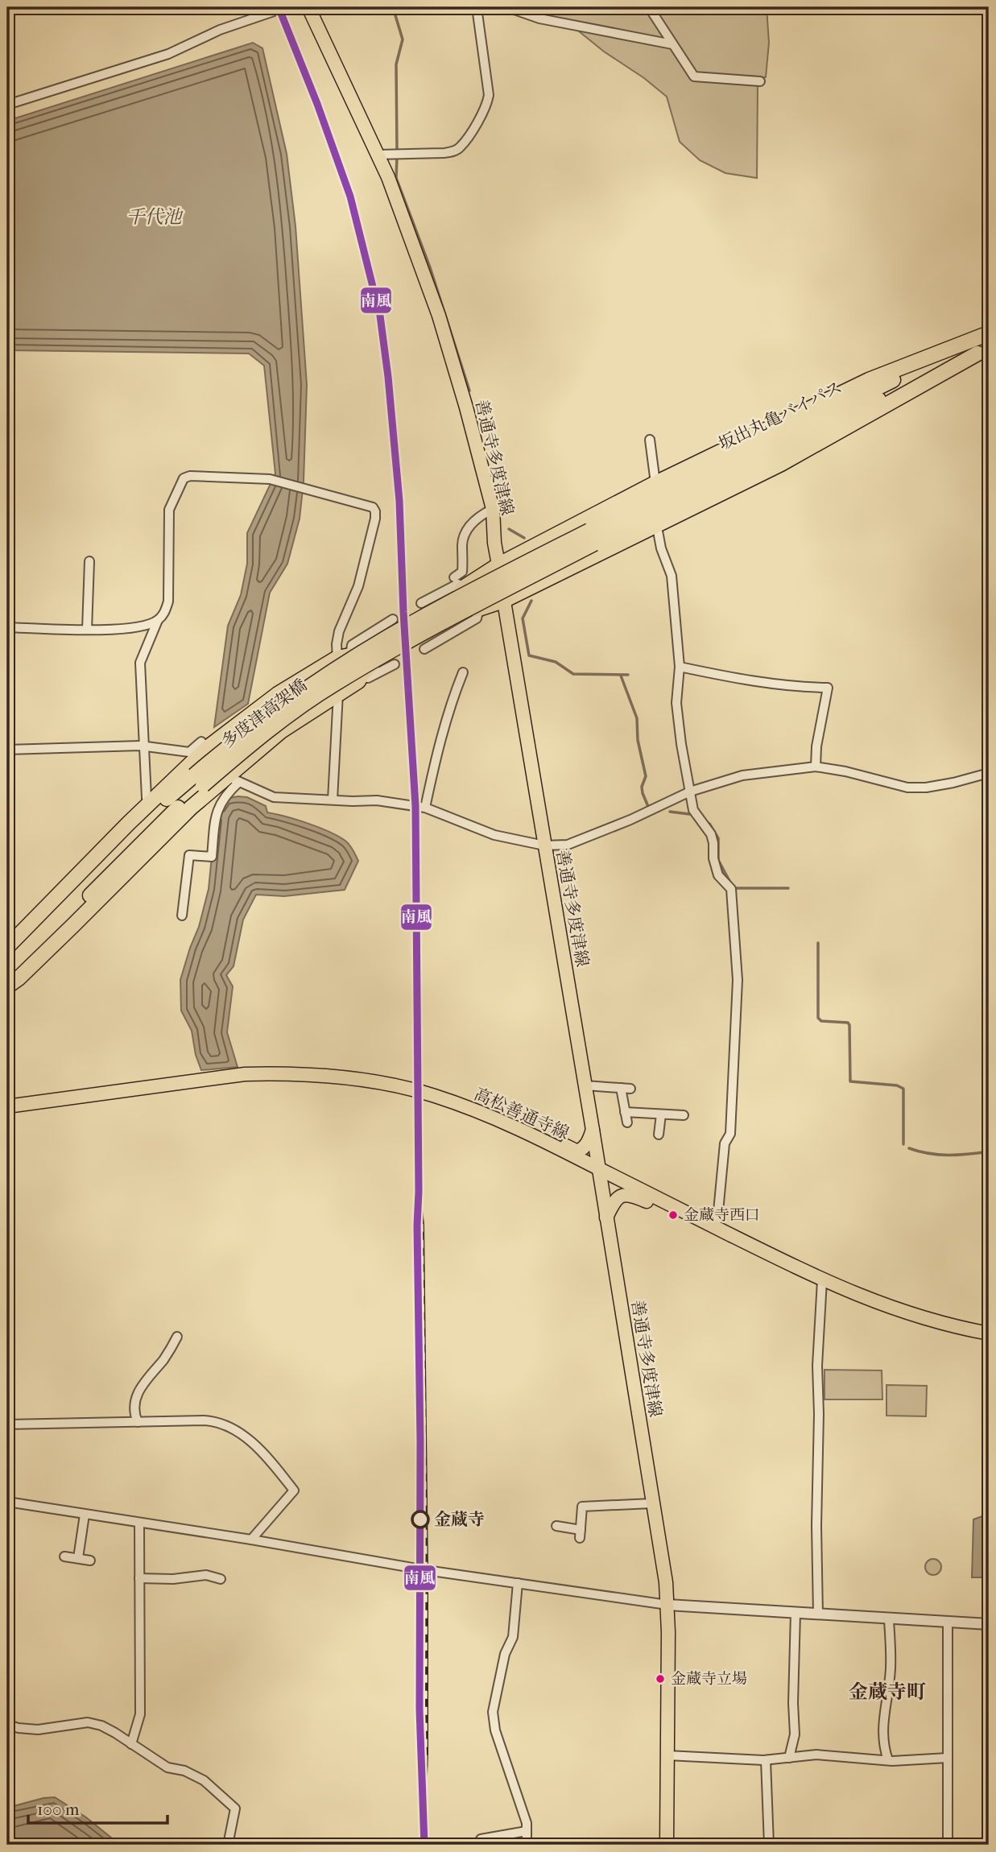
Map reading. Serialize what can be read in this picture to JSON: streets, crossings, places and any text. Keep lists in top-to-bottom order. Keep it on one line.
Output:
{"streets":{"highway":["坂出丸亀バイパス","多度津高架橋"],"main road":["善通寺多度津線","高松善通寺線"]},"crossings":[["坂出丸亀バイパス","多度津高架橋"],["善通寺多度津線","高松善通寺線"]],"districts":["金蔵寺町"],"water":["千代池"],"places":["金蔵寺西口","金蔵寺","金蔵寺立場"],"lines":["transit line 南風"],"scale_bar":"100 m"}
